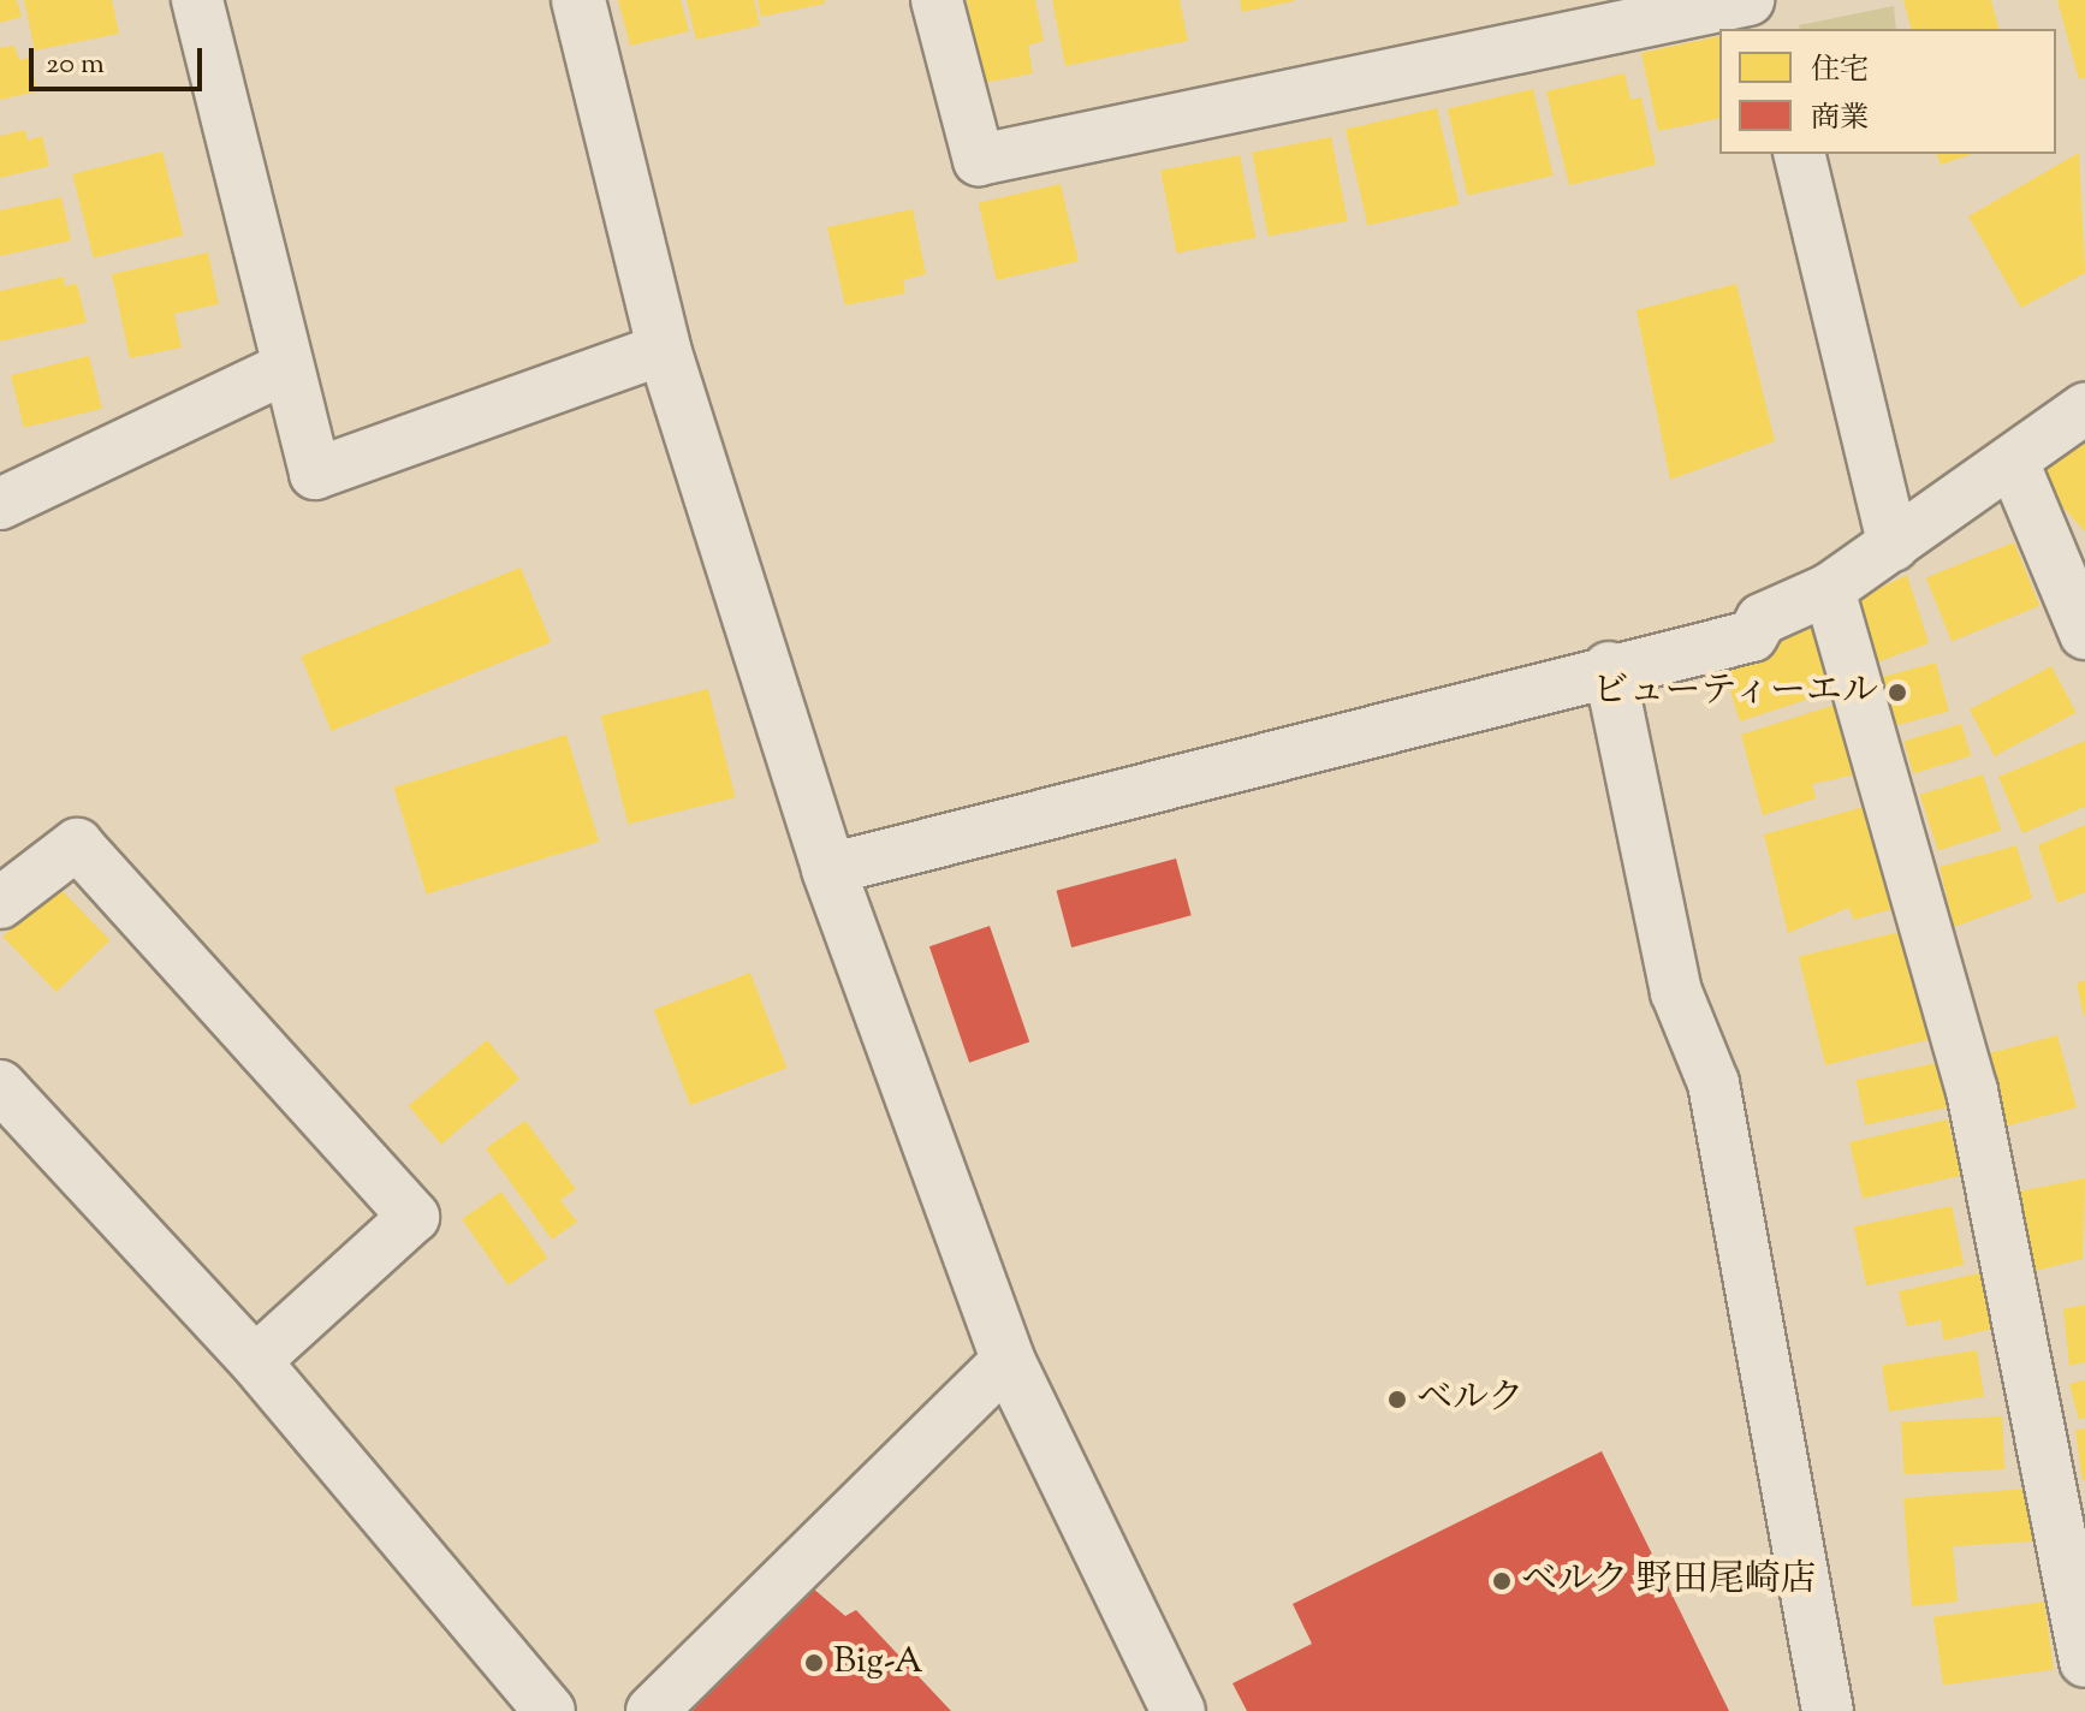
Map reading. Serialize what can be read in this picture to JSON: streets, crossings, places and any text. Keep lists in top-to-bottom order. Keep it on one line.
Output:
{"places":["ビューティーエル","ベルク","ベルク 野田尾崎店","Big-A"],"legend":["住宅","商業"],"scale_bar":"20 m"}
